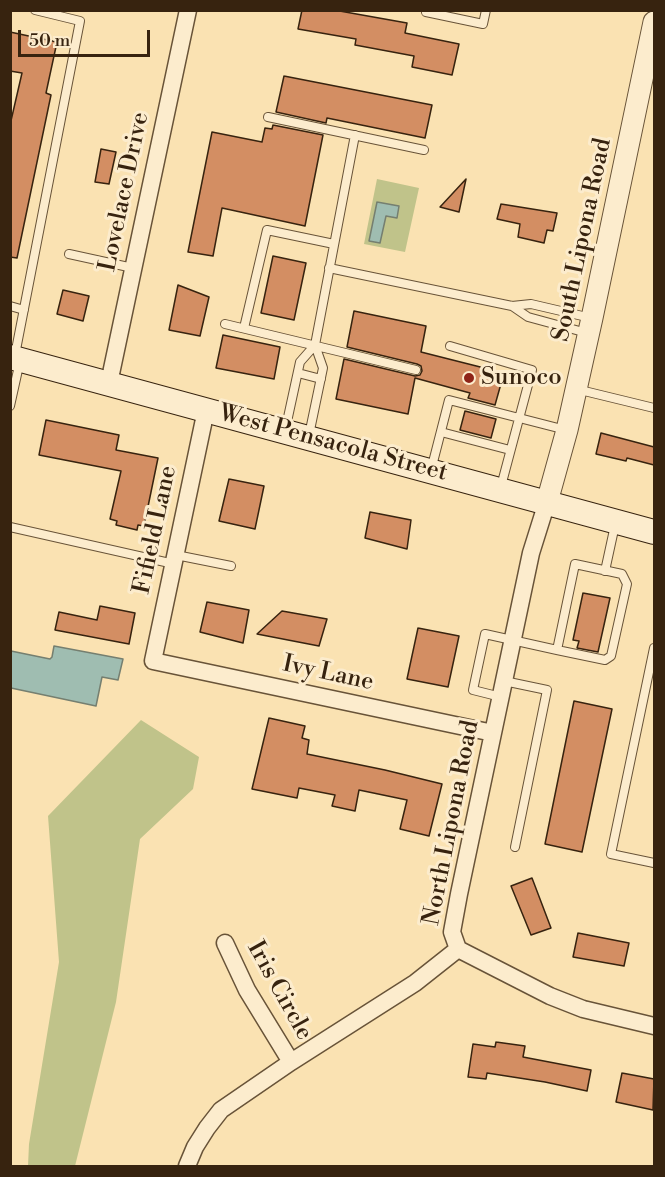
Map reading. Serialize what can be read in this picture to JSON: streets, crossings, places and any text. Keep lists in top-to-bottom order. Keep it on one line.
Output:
{"streets":{"main road":["West Pensacola Street"],"street":["Lovelace Drive","South Lipona Road","Fifield Lane","Ivy Lane","North Lipona Road","Iris Circle"]},"crossings":[["Lovelace Drive","West Pensacola Street"],["South Lipona Road","West Pensacola Street"],["South Lipona Road","North Lipona Road"],["West Pensacola Street","Fifield Lane"],["West Pensacola Street","North Lipona Road"],["Fifield Lane","Ivy Lane"],["Ivy Lane","North Lipona Road"],["North Lipona Road","Iris Circle"]],"places":["Sunoco"],"scale_bar":"50 m"}
